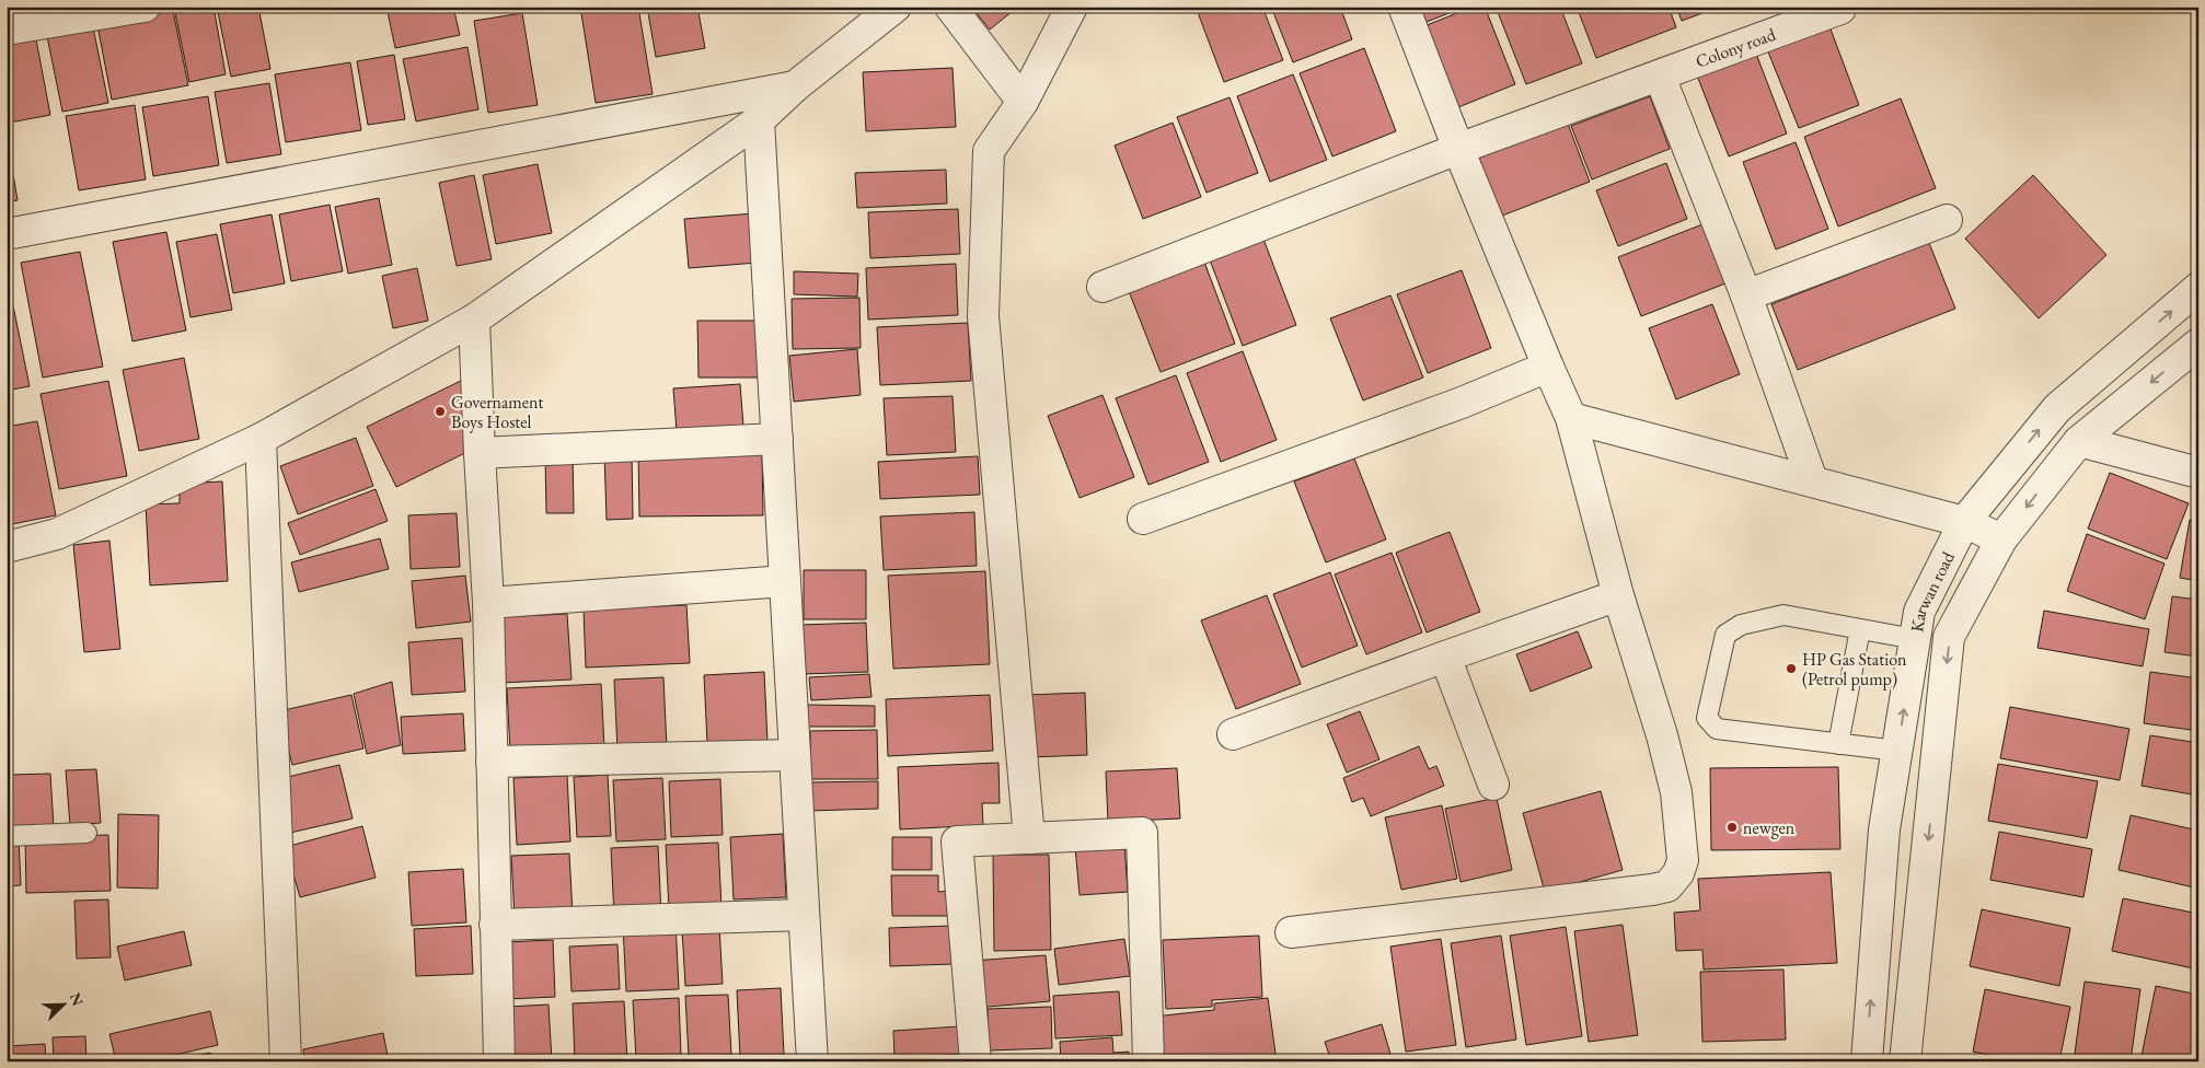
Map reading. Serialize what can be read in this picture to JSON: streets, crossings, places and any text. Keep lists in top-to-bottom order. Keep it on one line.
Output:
{"streets":{"street":["Colony road","Karwan road"]},"places":["Governament Boys Hostel","HP Gas Station (Petrol pump)","newgen"],"north":"top right"}
